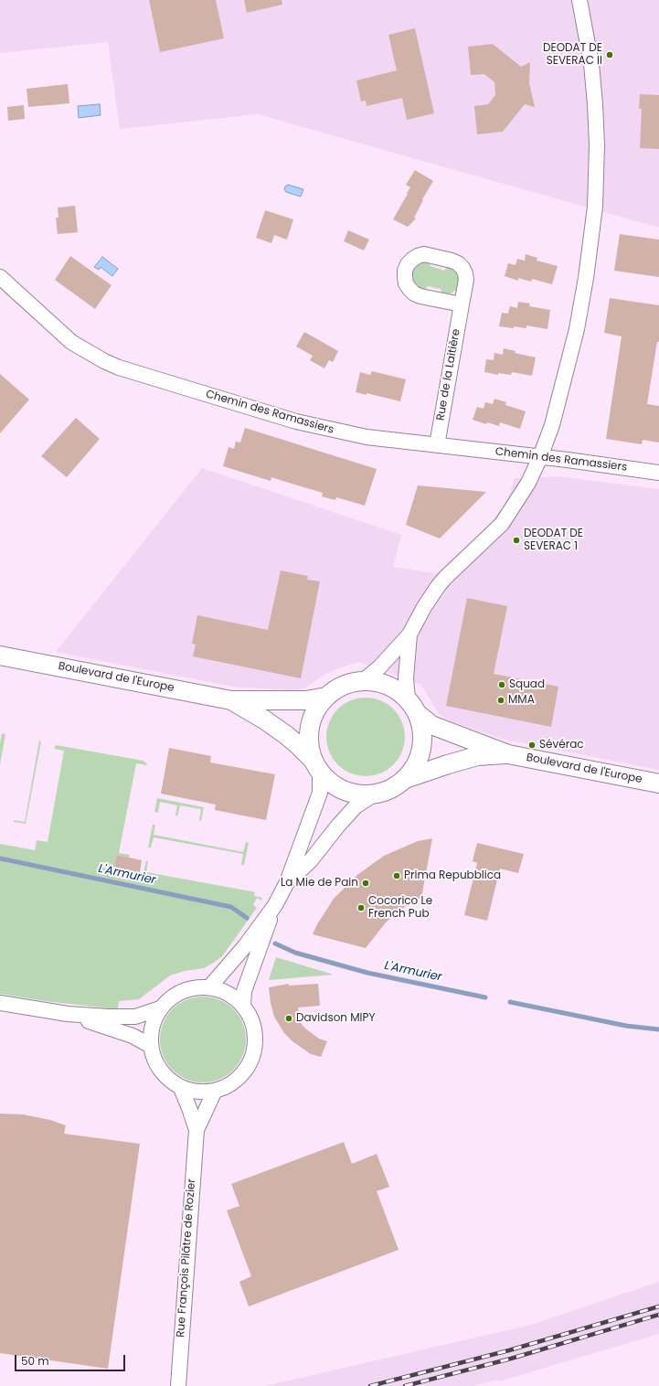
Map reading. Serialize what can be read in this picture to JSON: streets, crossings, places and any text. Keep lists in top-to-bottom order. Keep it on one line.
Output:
{"streets":{"street":["Rue de la Laitière","Chemin des Ramassiers","Boulevard de l'Europe","Rue François Pilâtre de Rozier"]},"crossings":[["Rue de la Laitière","Chemin des Ramassiers"]],"water":["L'Armurier"],"places":["DEODAT DE SEVERAC II","DEODAT DE SEVERAC 1","Squad","MMA","Sévérac","Prima Repubblica","La Mie de Pain","Cocorico Le French Pub","Davidson MIPY"],"scale_bar":"50 m"}
